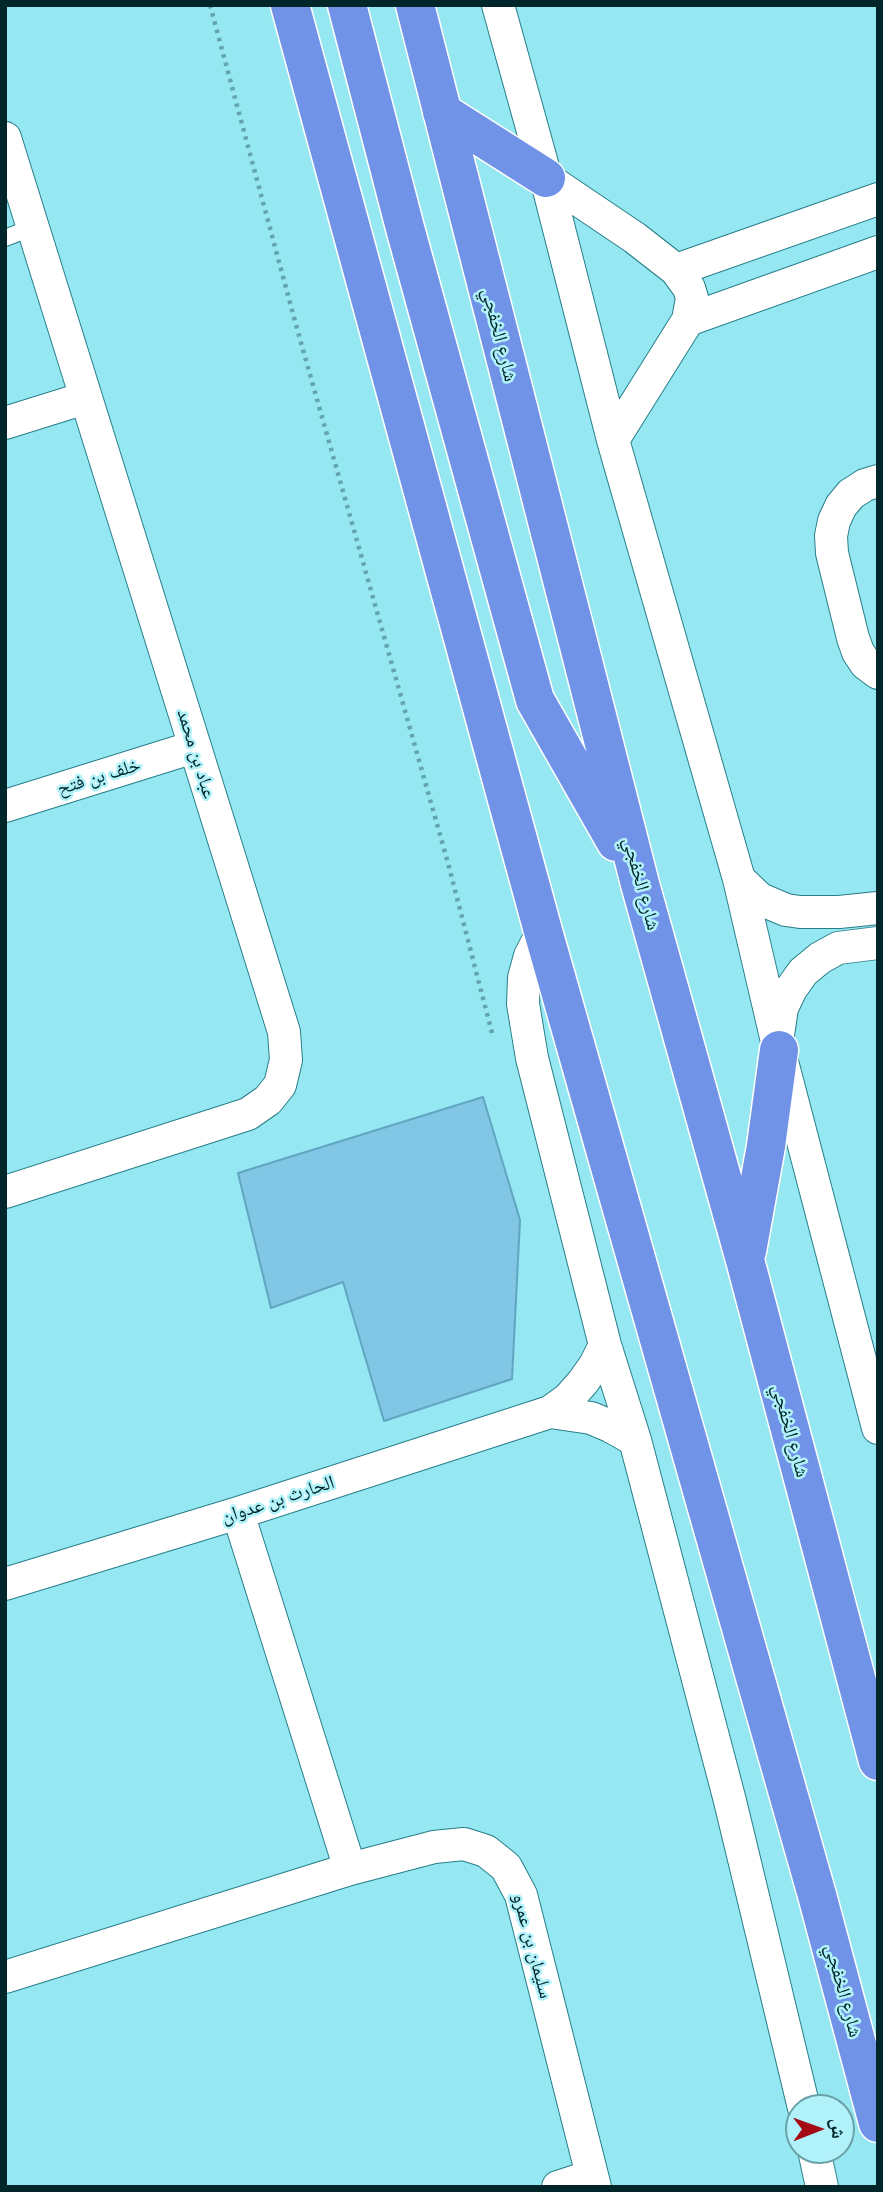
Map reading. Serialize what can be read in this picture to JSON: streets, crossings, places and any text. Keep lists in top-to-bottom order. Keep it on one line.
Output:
{"streets":{"highway":["شارع الخفجي"],"street":["عباد بن محمد","خلف بن فتح","الحارث بن عدوان","سليمان بن عمرو"]},"crossings":[["عباد بن محمد","خلف بن فتح"]],"north":"right"}
